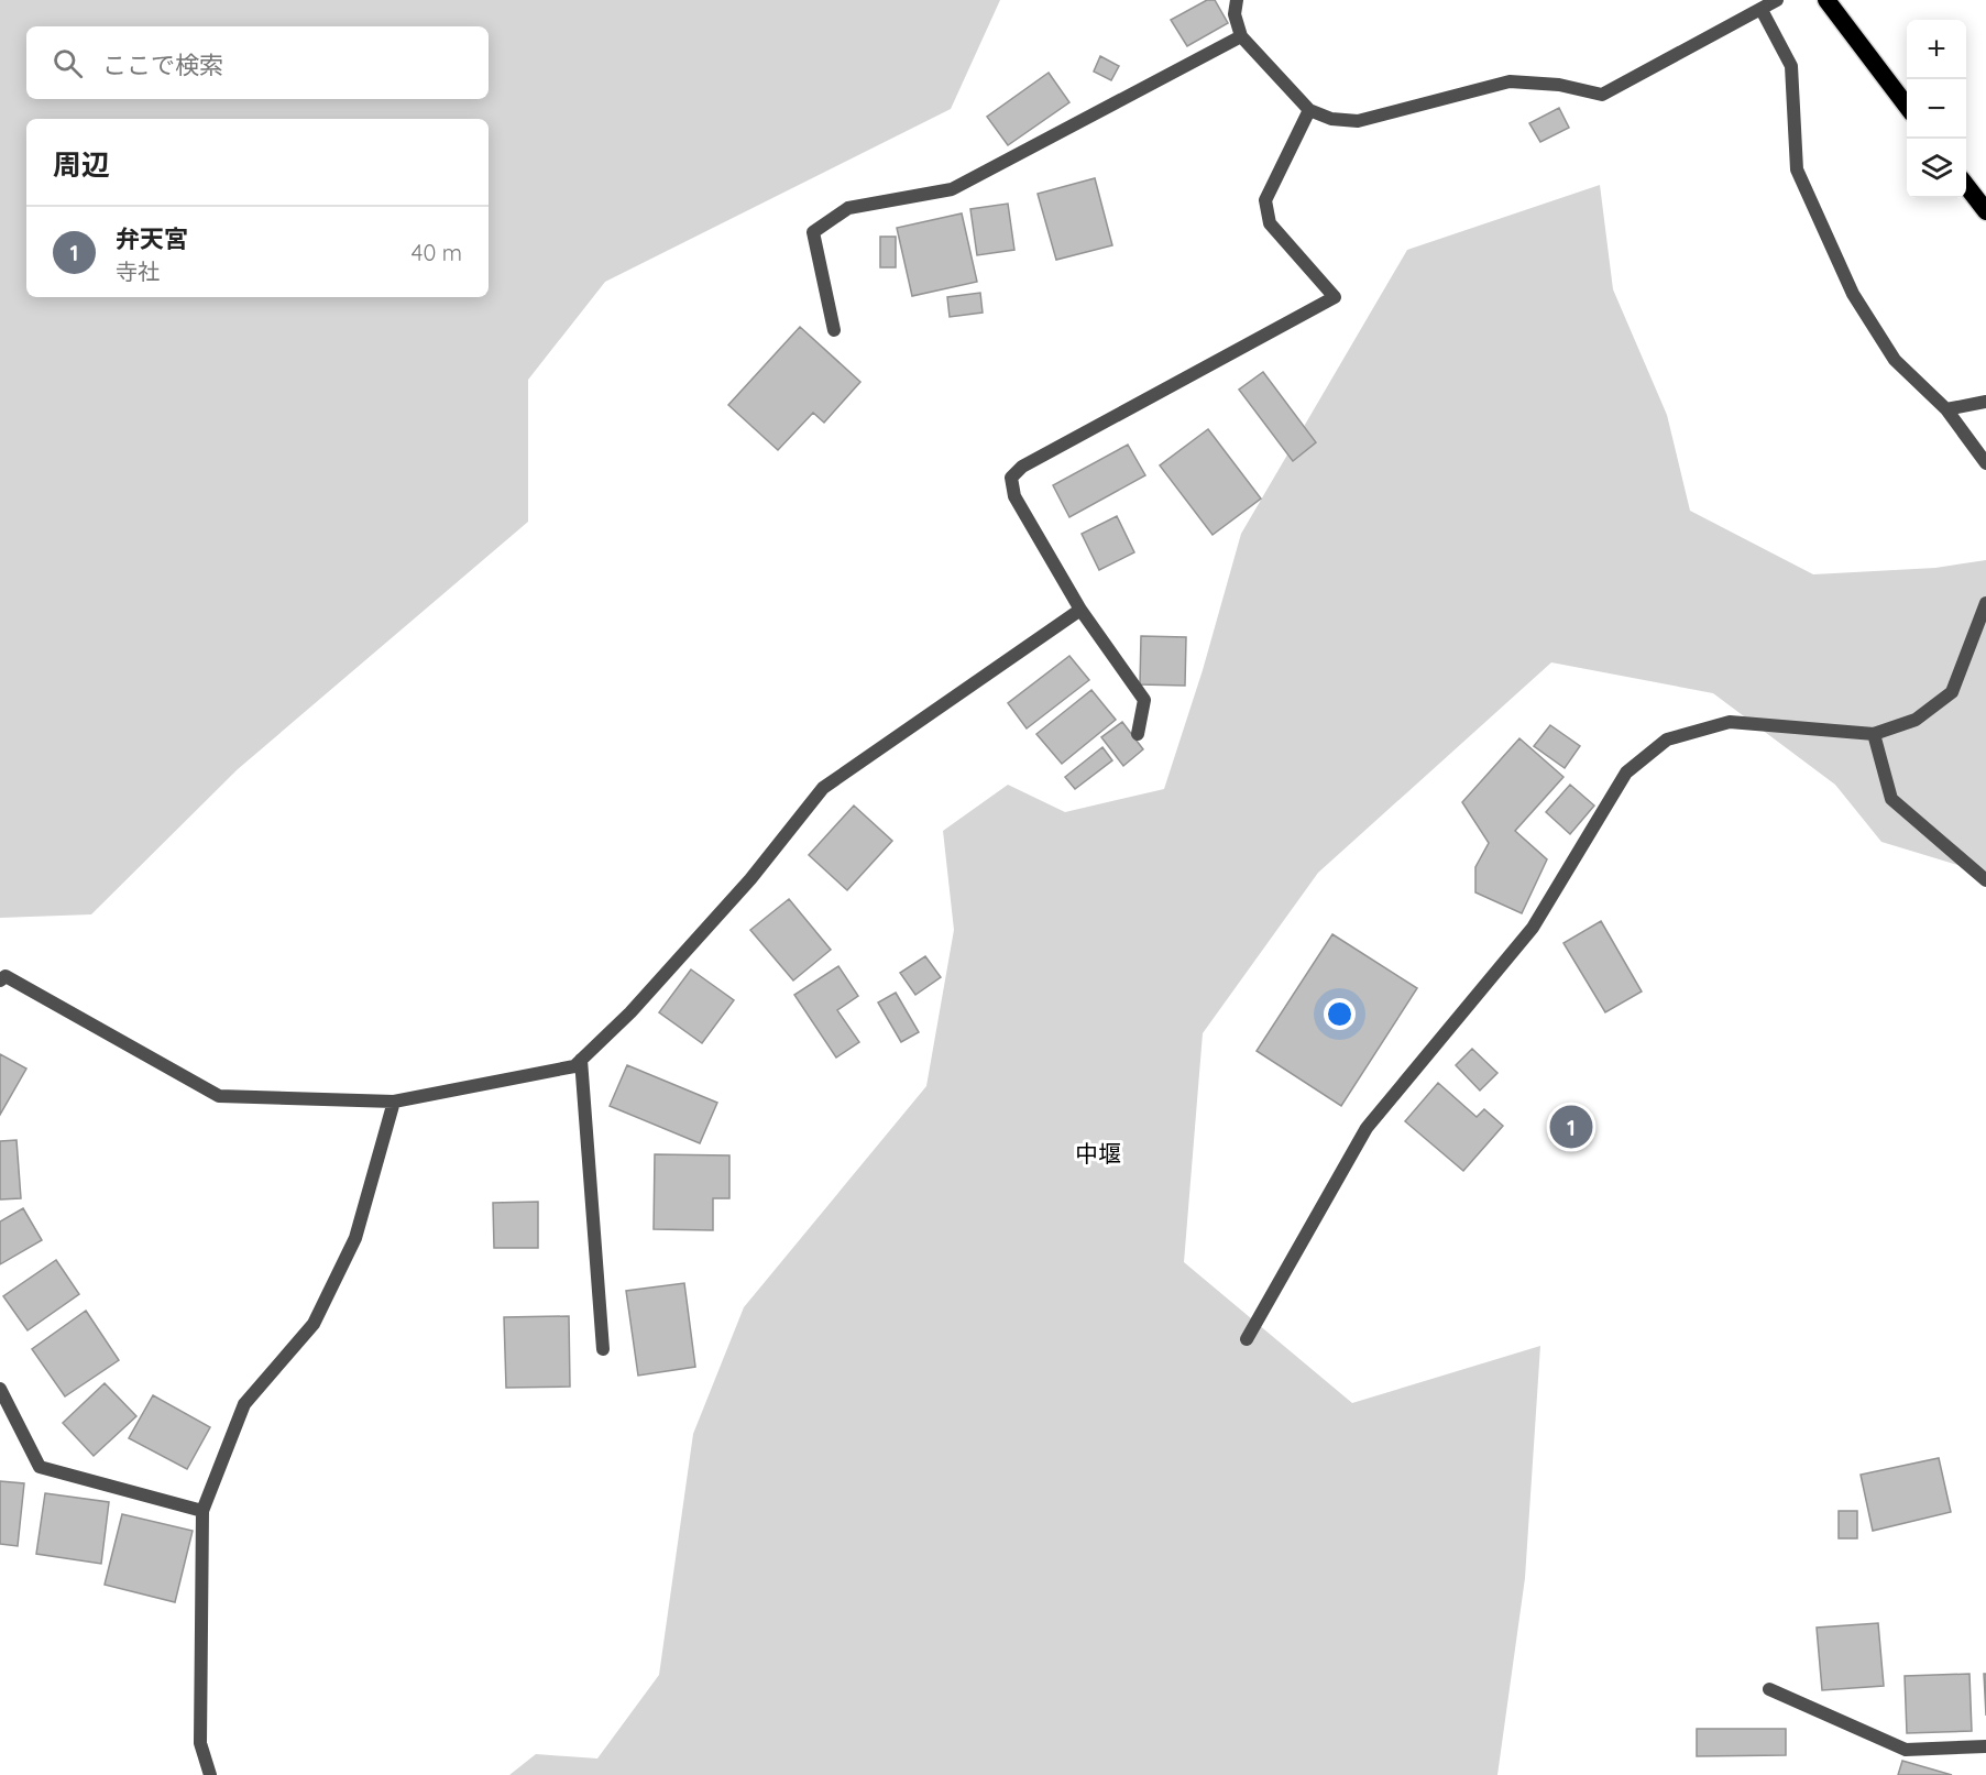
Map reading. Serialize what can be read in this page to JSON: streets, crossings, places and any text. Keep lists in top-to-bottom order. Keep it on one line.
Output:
{"districts":["中堰"],"page":{"map_buttons":["+","−"],"search":"ここで検索","heading":"周辺","list":[{"mark":"1","name":"弁天宮","note":"寺社","value":"40 m"}],"pins":"1"}}
